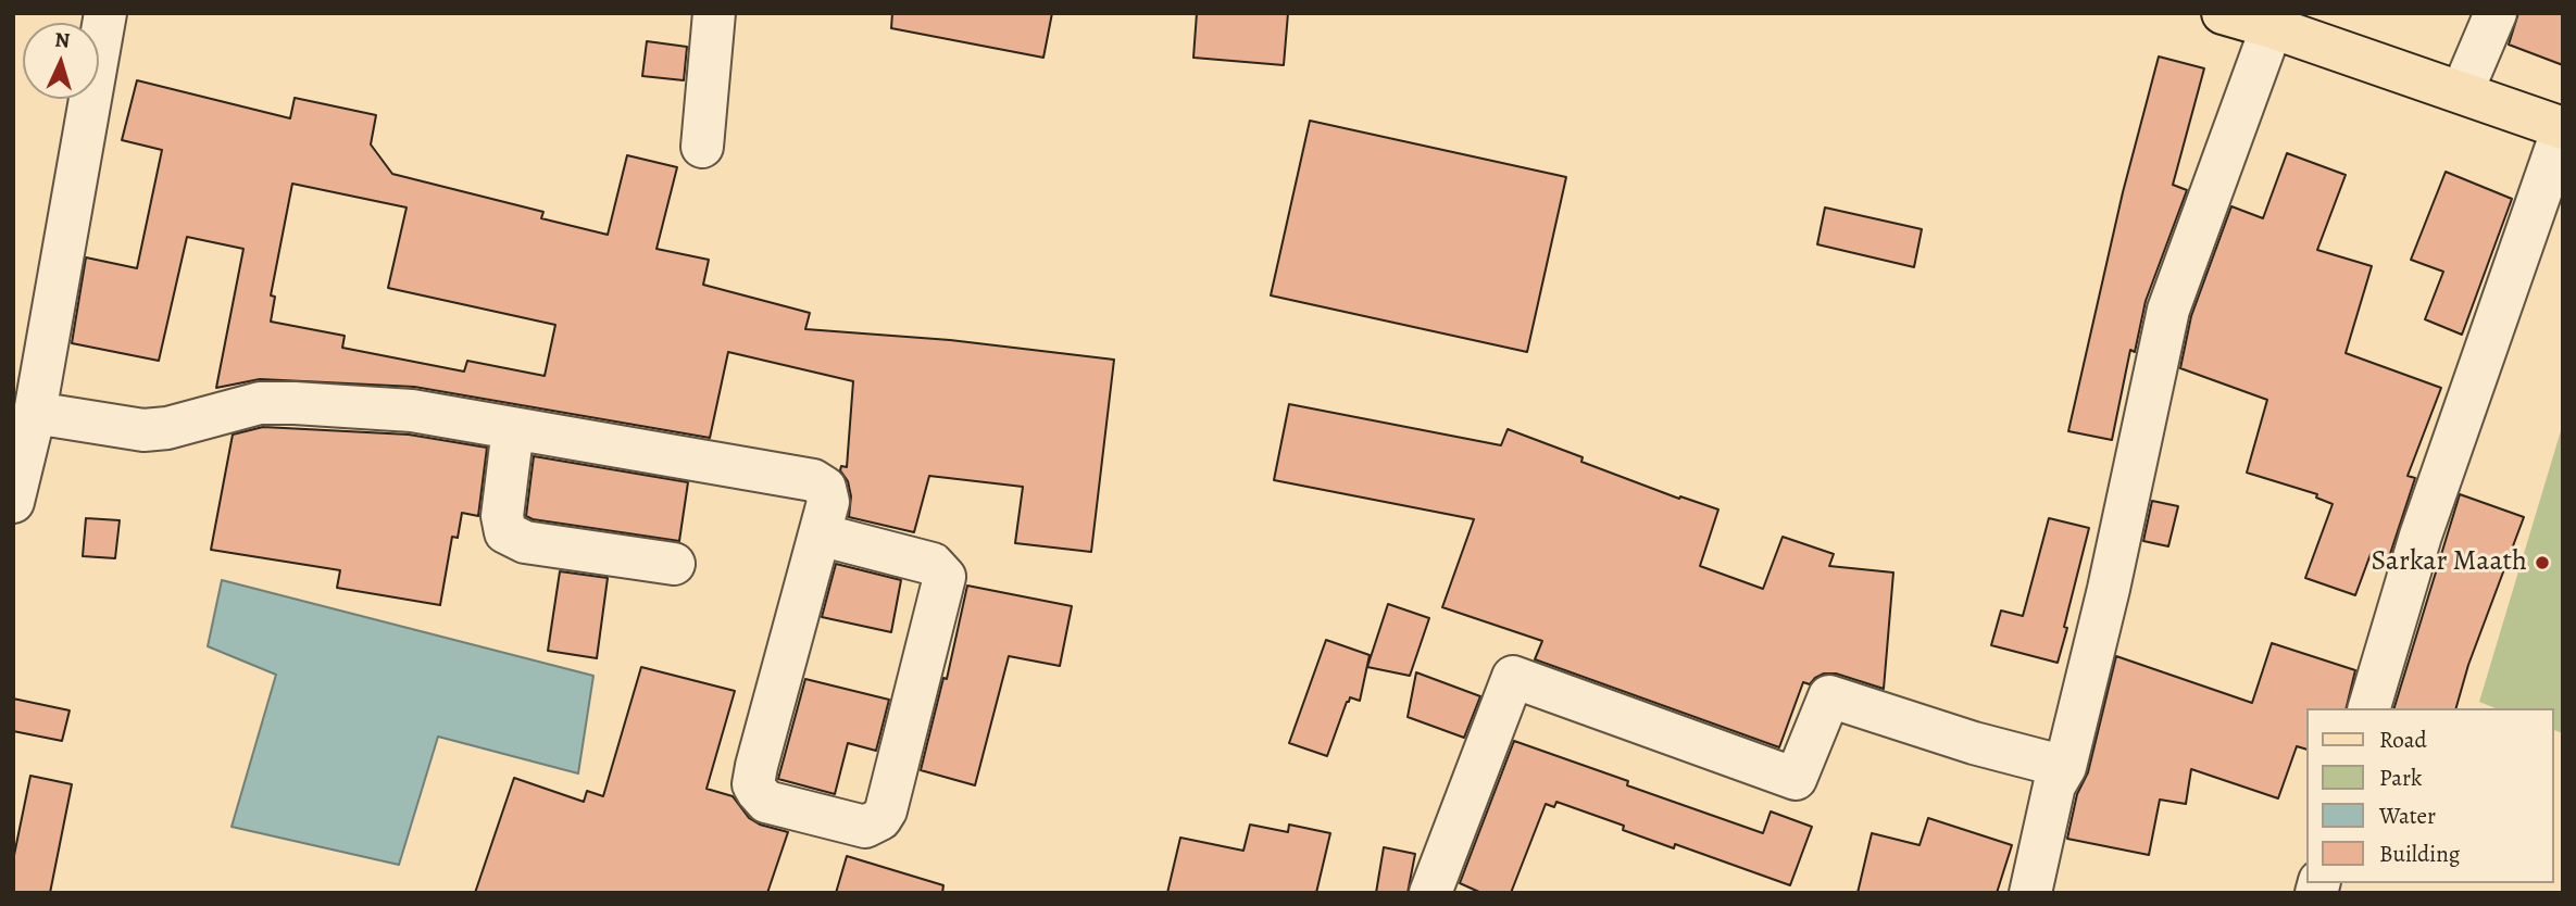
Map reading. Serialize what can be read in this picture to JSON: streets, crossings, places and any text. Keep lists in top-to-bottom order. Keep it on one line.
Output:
{"places":["Sarkar Maath"],"legend":["Road","Park","Water","Building"],"north":"top"}
